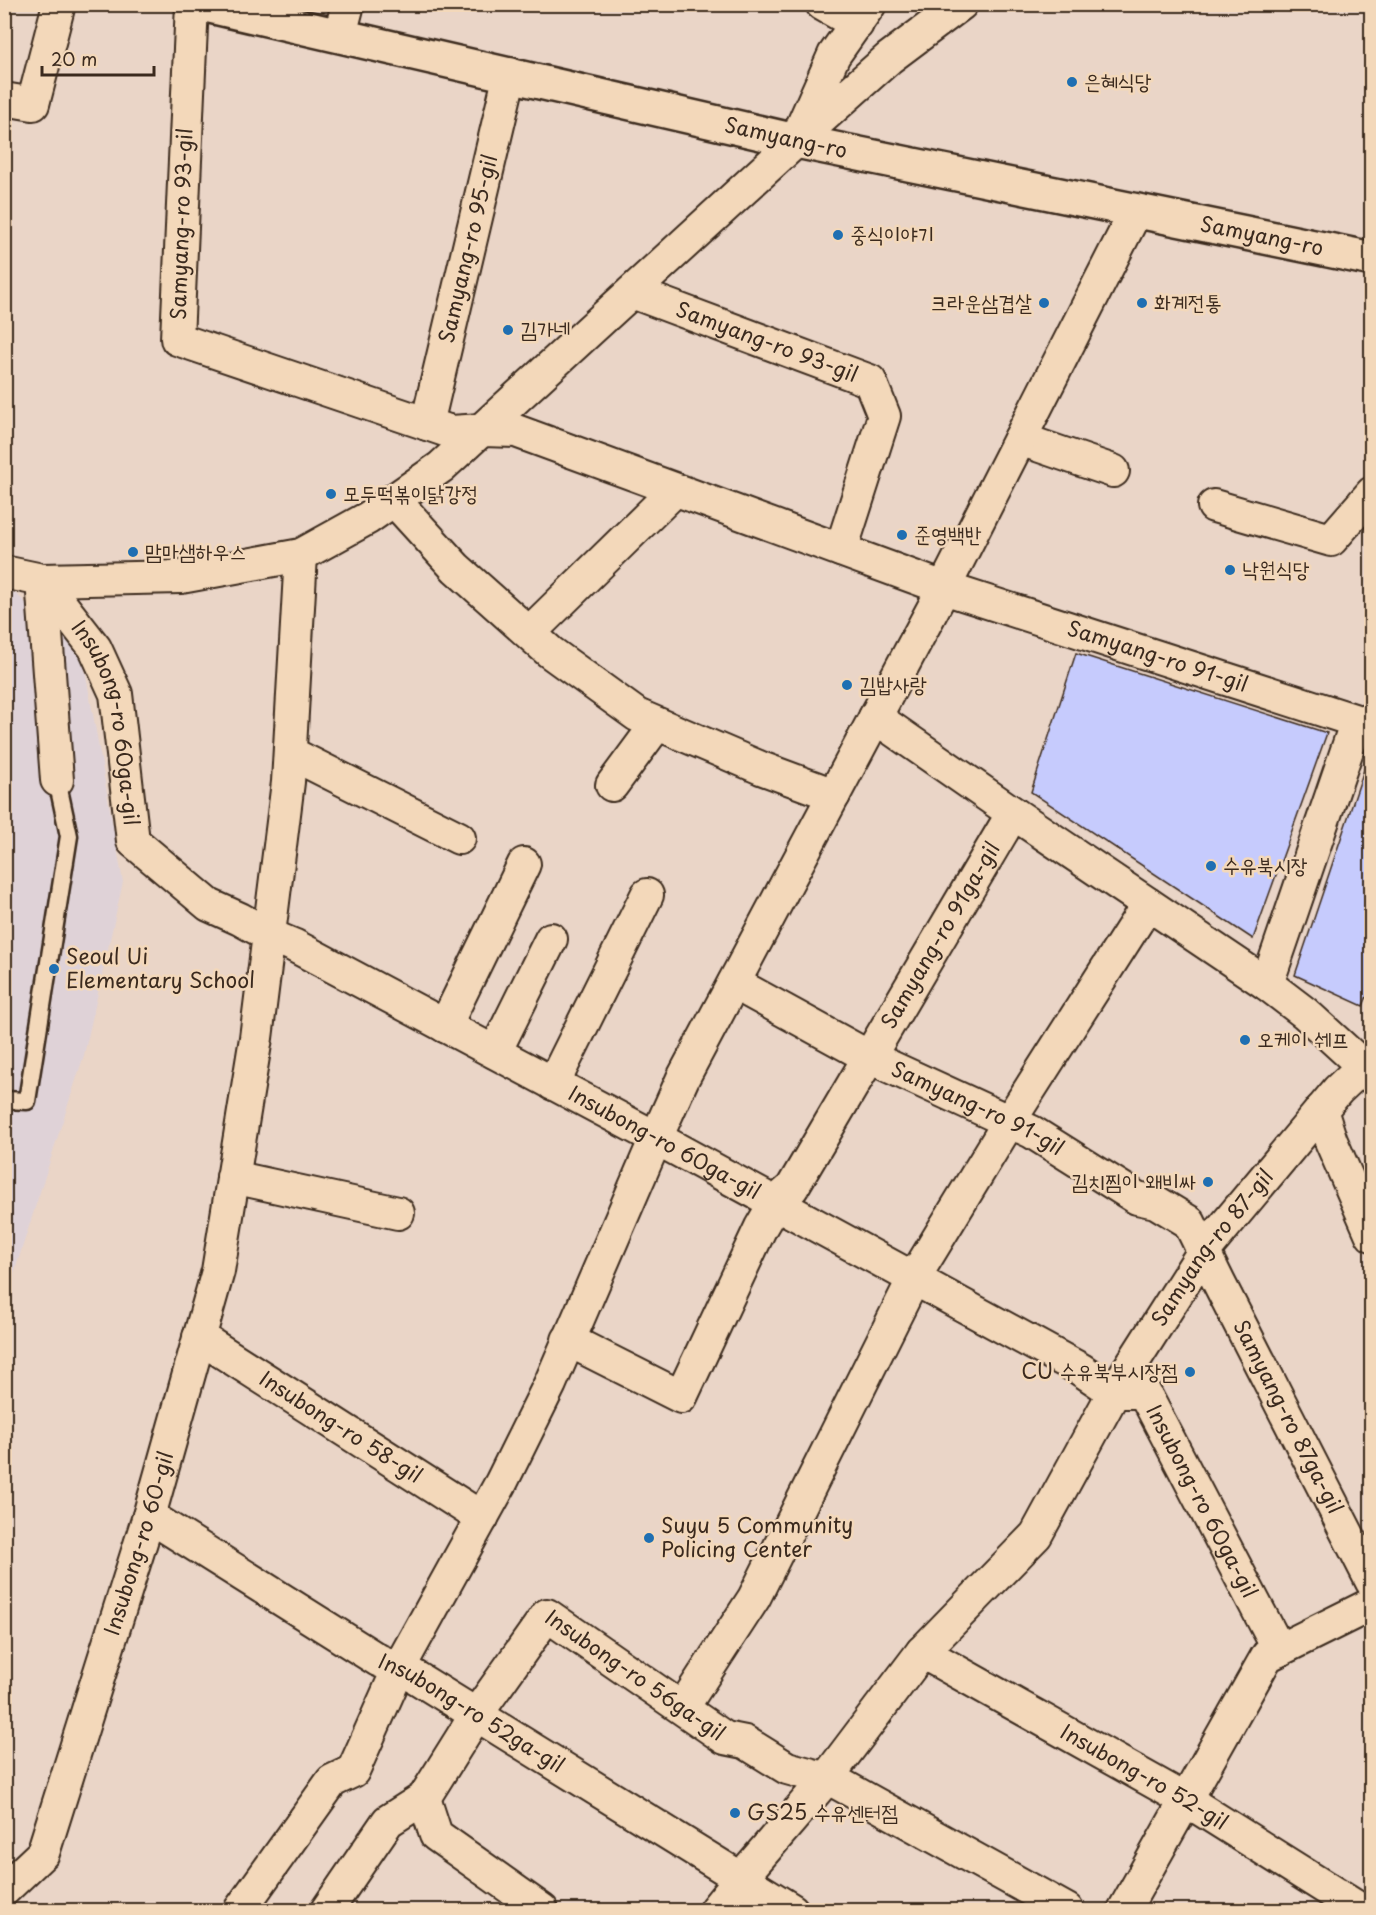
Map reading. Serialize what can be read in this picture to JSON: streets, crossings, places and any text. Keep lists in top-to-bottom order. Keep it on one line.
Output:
{"streets":{"main road":["Samyang-ro"],"street":["Samyang-ro 93-gil","Samyang-ro 95-gil","Samyang-ro 91-gil","Insubong-ro 60ga-gil","Samyang-ro 91ga-gil","Samyang-ro 87-gil","Samyang-ro 87ga-gil","Insubong-ro 58-gil","Insubong-ro 60-gil","Insubong-ro 56ga-gil","Insubong-ro 52ga-gil","Insubong-ro 52-gil"]},"crossings":[["Samyang-ro","Samyang-ro 95-gil"],["Samyang-ro 93-gil","Samyang-ro 95-gil"],["Samyang-ro 93-gil","Samyang-ro 91-gil"],["Samyang-ro 91-gil","Insubong-ro 60ga-gil"],["Samyang-ro 91-gil","Samyang-ro 91ga-gil"],["Samyang-ro 91-gil","Samyang-ro 87-gil"],["Samyang-ro 91-gil","Samyang-ro 87ga-gil"],["Insubong-ro 60ga-gil","Samyang-ro 91ga-gil"],["Insubong-ro 60ga-gil","Samyang-ro 87-gil"],["Insubong-ro 60ga-gil","Insubong-ro 60-gil"],["Samyang-ro 87-gil","Samyang-ro 87ga-gil"],["Insubong-ro 58-gil","Insubong-ro 60-gil"],["Insubong-ro 60-gil","Insubong-ro 52ga-gil"],["Insubong-ro 56ga-gil","Insubong-ro 52ga-gil"]],"places":["은혜식당","중식이야기","크라운삼겹살","화계전통","김가네","모두떡볶이닭강정","준영백반","맘마샘하우스","낙원식당","김밥사랑","수유북시장","Seoul Ui Elementary School","오케이 쉐프","김치찜이 왜비싸","CU 수유북부시장점","Suyu 5 Community Policing Center","GS25 수유센터점"],"scale_bar":"20 m"}
